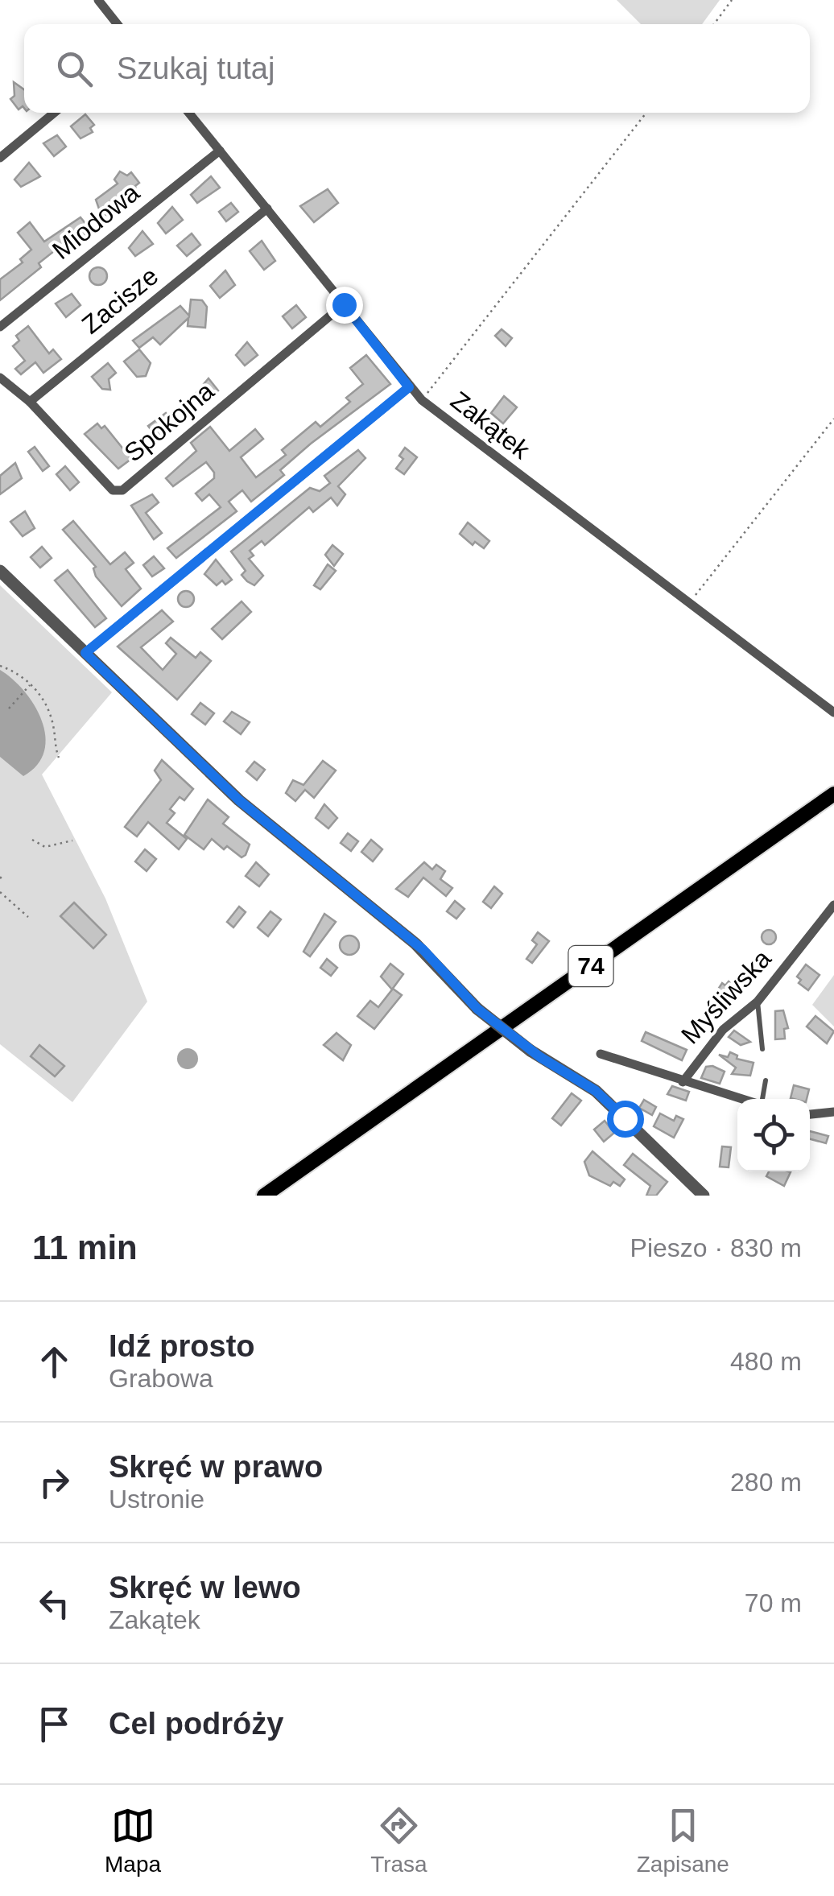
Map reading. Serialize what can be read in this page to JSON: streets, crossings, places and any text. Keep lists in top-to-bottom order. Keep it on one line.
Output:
{"streets":{"main road":["74"],"street":["Miodowa","Zacisze","Spokojna","Zakątek","Myśliwska"]},"crossings":[["Miodowa","Zakątek"],["Zacisze","Spokojna"],["Zacisze","Zakątek"],["Spokojna","Zakątek"]],"page":{"search":"Szukaj tutaj","heading":["11 min","Pieszo · 830 m"],"list":[["Idź prosto","Grabowa","480 m"],["Skręć w prawo","Ustronie","280 m"],["Skręć w lewo","Zakątek","70 m"],"Cel podróży"],"nav":["Mapa","Trasa","Zapisane"]}}
